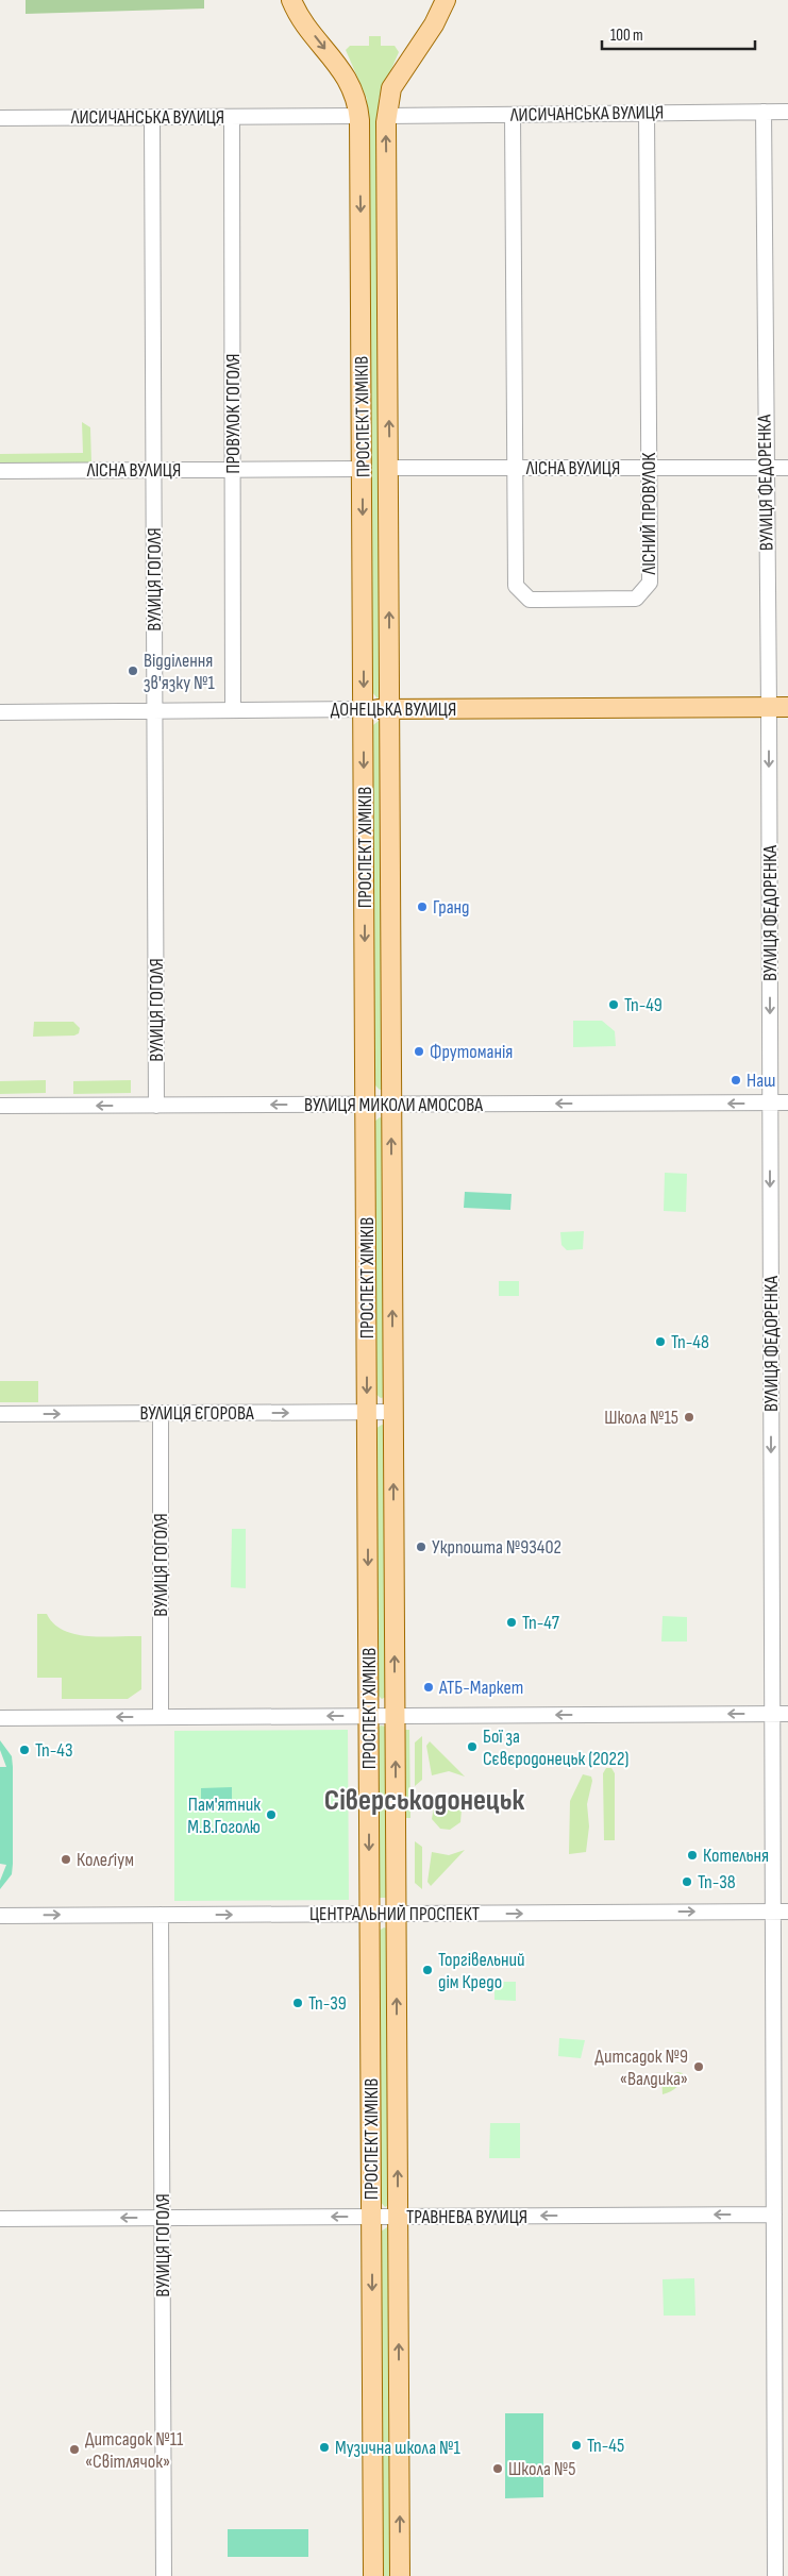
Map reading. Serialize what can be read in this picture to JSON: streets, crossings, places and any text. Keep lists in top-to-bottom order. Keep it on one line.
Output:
{"streets":{"main road":["ПРОСПЕКТ ХІМІКІВ","ДОНЕЦЬКА ВУЛИЦЯ"],"street":["ЛИСИЧАНСЬКА ВУЛИЦЯ","ПРОВУЛОК ГОГОЛЯ","ЛІСНА ВУЛИЦЯ","ВУЛИЦЯ ФЕДОРЕНКА","ЛІСНИЙ ПРОВУЛОК","ВУЛИЦЯ ГОГОЛЯ","ВУЛИЦЯ МИКОЛИ АМОСОВА","ВУЛИЦЯ ЄГОРОВА","ЦЕНТРАЛЬНИЙ ПРОСПЕКТ","ТРАВНЕВА ВУЛИЦЯ"]},"crossings":[["ЛИСИЧАНСЬКА ВУЛИЦЯ","ПРОВУЛОК ГОГОЛЯ"],["ЛИСИЧАНСЬКА ВУЛИЦЯ","ПРОСПЕКТ ХІМІКІВ"],["ЛИСИЧАНСЬКА ВУЛИЦЯ","ВУЛИЦЯ ФЕДОРЕНКА"],["ЛИСИЧАНСЬКА ВУЛИЦЯ","ЛІСНИЙ ПРОВУЛОК"],["ЛИСИЧАНСЬКА ВУЛИЦЯ","ВУЛИЦЯ ГОГОЛЯ"],["ПРОВУЛОК ГОГОЛЯ","ЛІСНА ВУЛИЦЯ"],["ПРОВУЛОК ГОГОЛЯ","ДОНЕЦЬКА ВУЛИЦЯ"],["ПРОСПЕКТ ХІМІКІВ","ЛІСНА ВУЛИЦЯ"],["ПРОСПЕКТ ХІМІКІВ","ДОНЕЦЬКА ВУЛИЦЯ"],["ПРОСПЕКТ ХІМІКІВ","ВУЛИЦЯ МИКОЛИ АМОСОВА"],["ПРОСПЕКТ ХІМІКІВ","ВУЛИЦЯ ЄГОРОВА"],["ПРОСПЕКТ ХІМІКІВ","ЦЕНТРАЛЬНИЙ ПРОСПЕКТ"],["ПРОСПЕКТ ХІМІКІВ","ТРАВНЕВА ВУЛИЦЯ"],["ЛІСНА ВУЛИЦЯ","ВУЛИЦЯ ФЕДОРЕНКА"],["ЛІСНА ВУЛИЦЯ","ЛІСНИЙ ПРОВУЛОК"],["ЛІСНА ВУЛИЦЯ","ВУЛИЦЯ ГОГОЛЯ"],["ВУЛИЦЯ ФЕДОРЕНКА","ДОНЕЦЬКА ВУЛИЦЯ"],["ВУЛИЦЯ ФЕДОРЕНКА","ВУЛИЦЯ МИКОЛИ АМОСОВА"],["ВУЛИЦЯ ФЕДОРЕНКА","ЦЕНТРАЛЬНИЙ ПРОСПЕКТ"],["ВУЛИЦЯ ФЕДОРЕНКА","ТРАВНЕВА ВУЛИЦЯ"],["ВУЛИЦЯ ГОГОЛЯ","ДОНЕЦЬКА ВУЛИЦЯ"],["ВУЛИЦЯ ГОГОЛЯ","ВУЛИЦЯ МИКОЛИ АМОСОВА"],["ВУЛИЦЯ ГОГОЛЯ","ВУЛИЦЯ ЄГОРОВА"],["ВУЛИЦЯ ГОГОЛЯ","ЦЕНТРАЛЬНИЙ ПРОСПЕКТ"],["ВУЛИЦЯ ГОГОЛЯ","ТРАВНЕВА ВУЛИЦЯ"]],"one_way":["ВУЛИЦЯ ФЕДОРЕНКА","ВУЛИЦЯ МИКОЛИ АМОСОВА","ВУЛИЦЯ ЄГОРОВА","ЦЕНТРАЛЬНИЙ ПРОСПЕКТ","ТРАВНЕВА ВУЛИЦЯ"],"districts":["Сіверськодонецьк"],"places":["Відділення зв'язку №1","Гранд","Тп-49","Фрутоманія","Наш","Тп-48","Школа №15","Укрпошта №93402","Тп-47","АТБ-Маркет","Бої за Сєвєродонецьк (2022)","Тп-43","Пам'ятник М.В.Гоголю","Котельня","Колеґіум","Тп-38","Торгівельний дім Кредо","Тп-39","Дитсадок №9 «Валдика»","Тп-45","Музична школа №1","Дитсадок №11 «Світлячок»","Школа №5"],"scale_bar":"100 m"}
